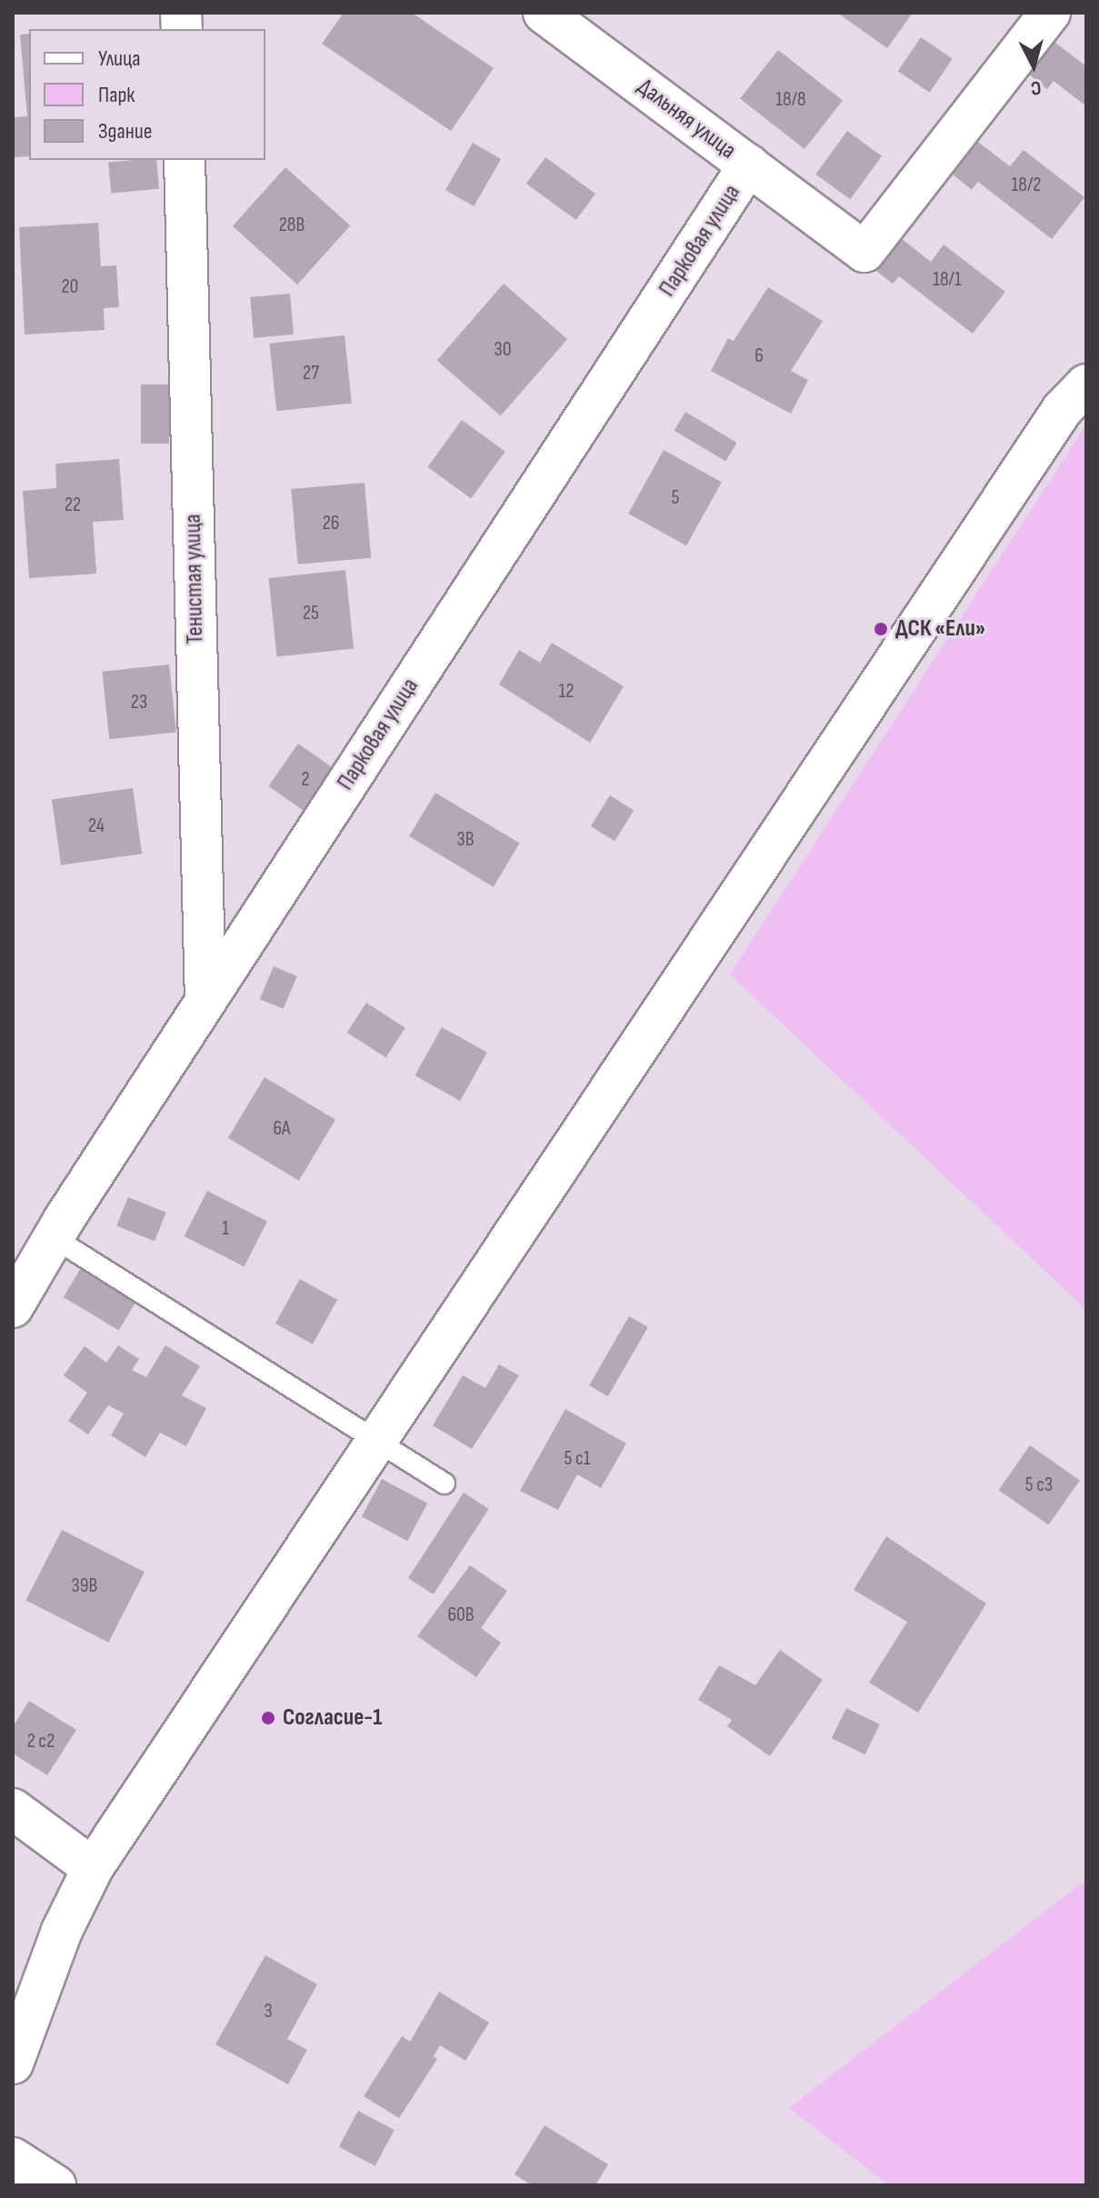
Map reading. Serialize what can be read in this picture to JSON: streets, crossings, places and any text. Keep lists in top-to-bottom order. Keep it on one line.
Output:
{"streets":{"street":["Дальняя улица","Парковая улица","Тенистая улица"]},"crossings":[["Дальняя улица","Парковая улица"],["Парковая улица","Тенистая улица"]],"places":["ДСК «Ели»","Согласие-1"],"house_numbers":["18/8","18/2","28В","18/1","20","30","6","27","5","22","26","25","12","23","2","24","3В","6А","1","5 с1","5 с3","39В","60В","2 с2","3"],"legend":["Улица","Парк","Здание"],"north":"bottom"}
